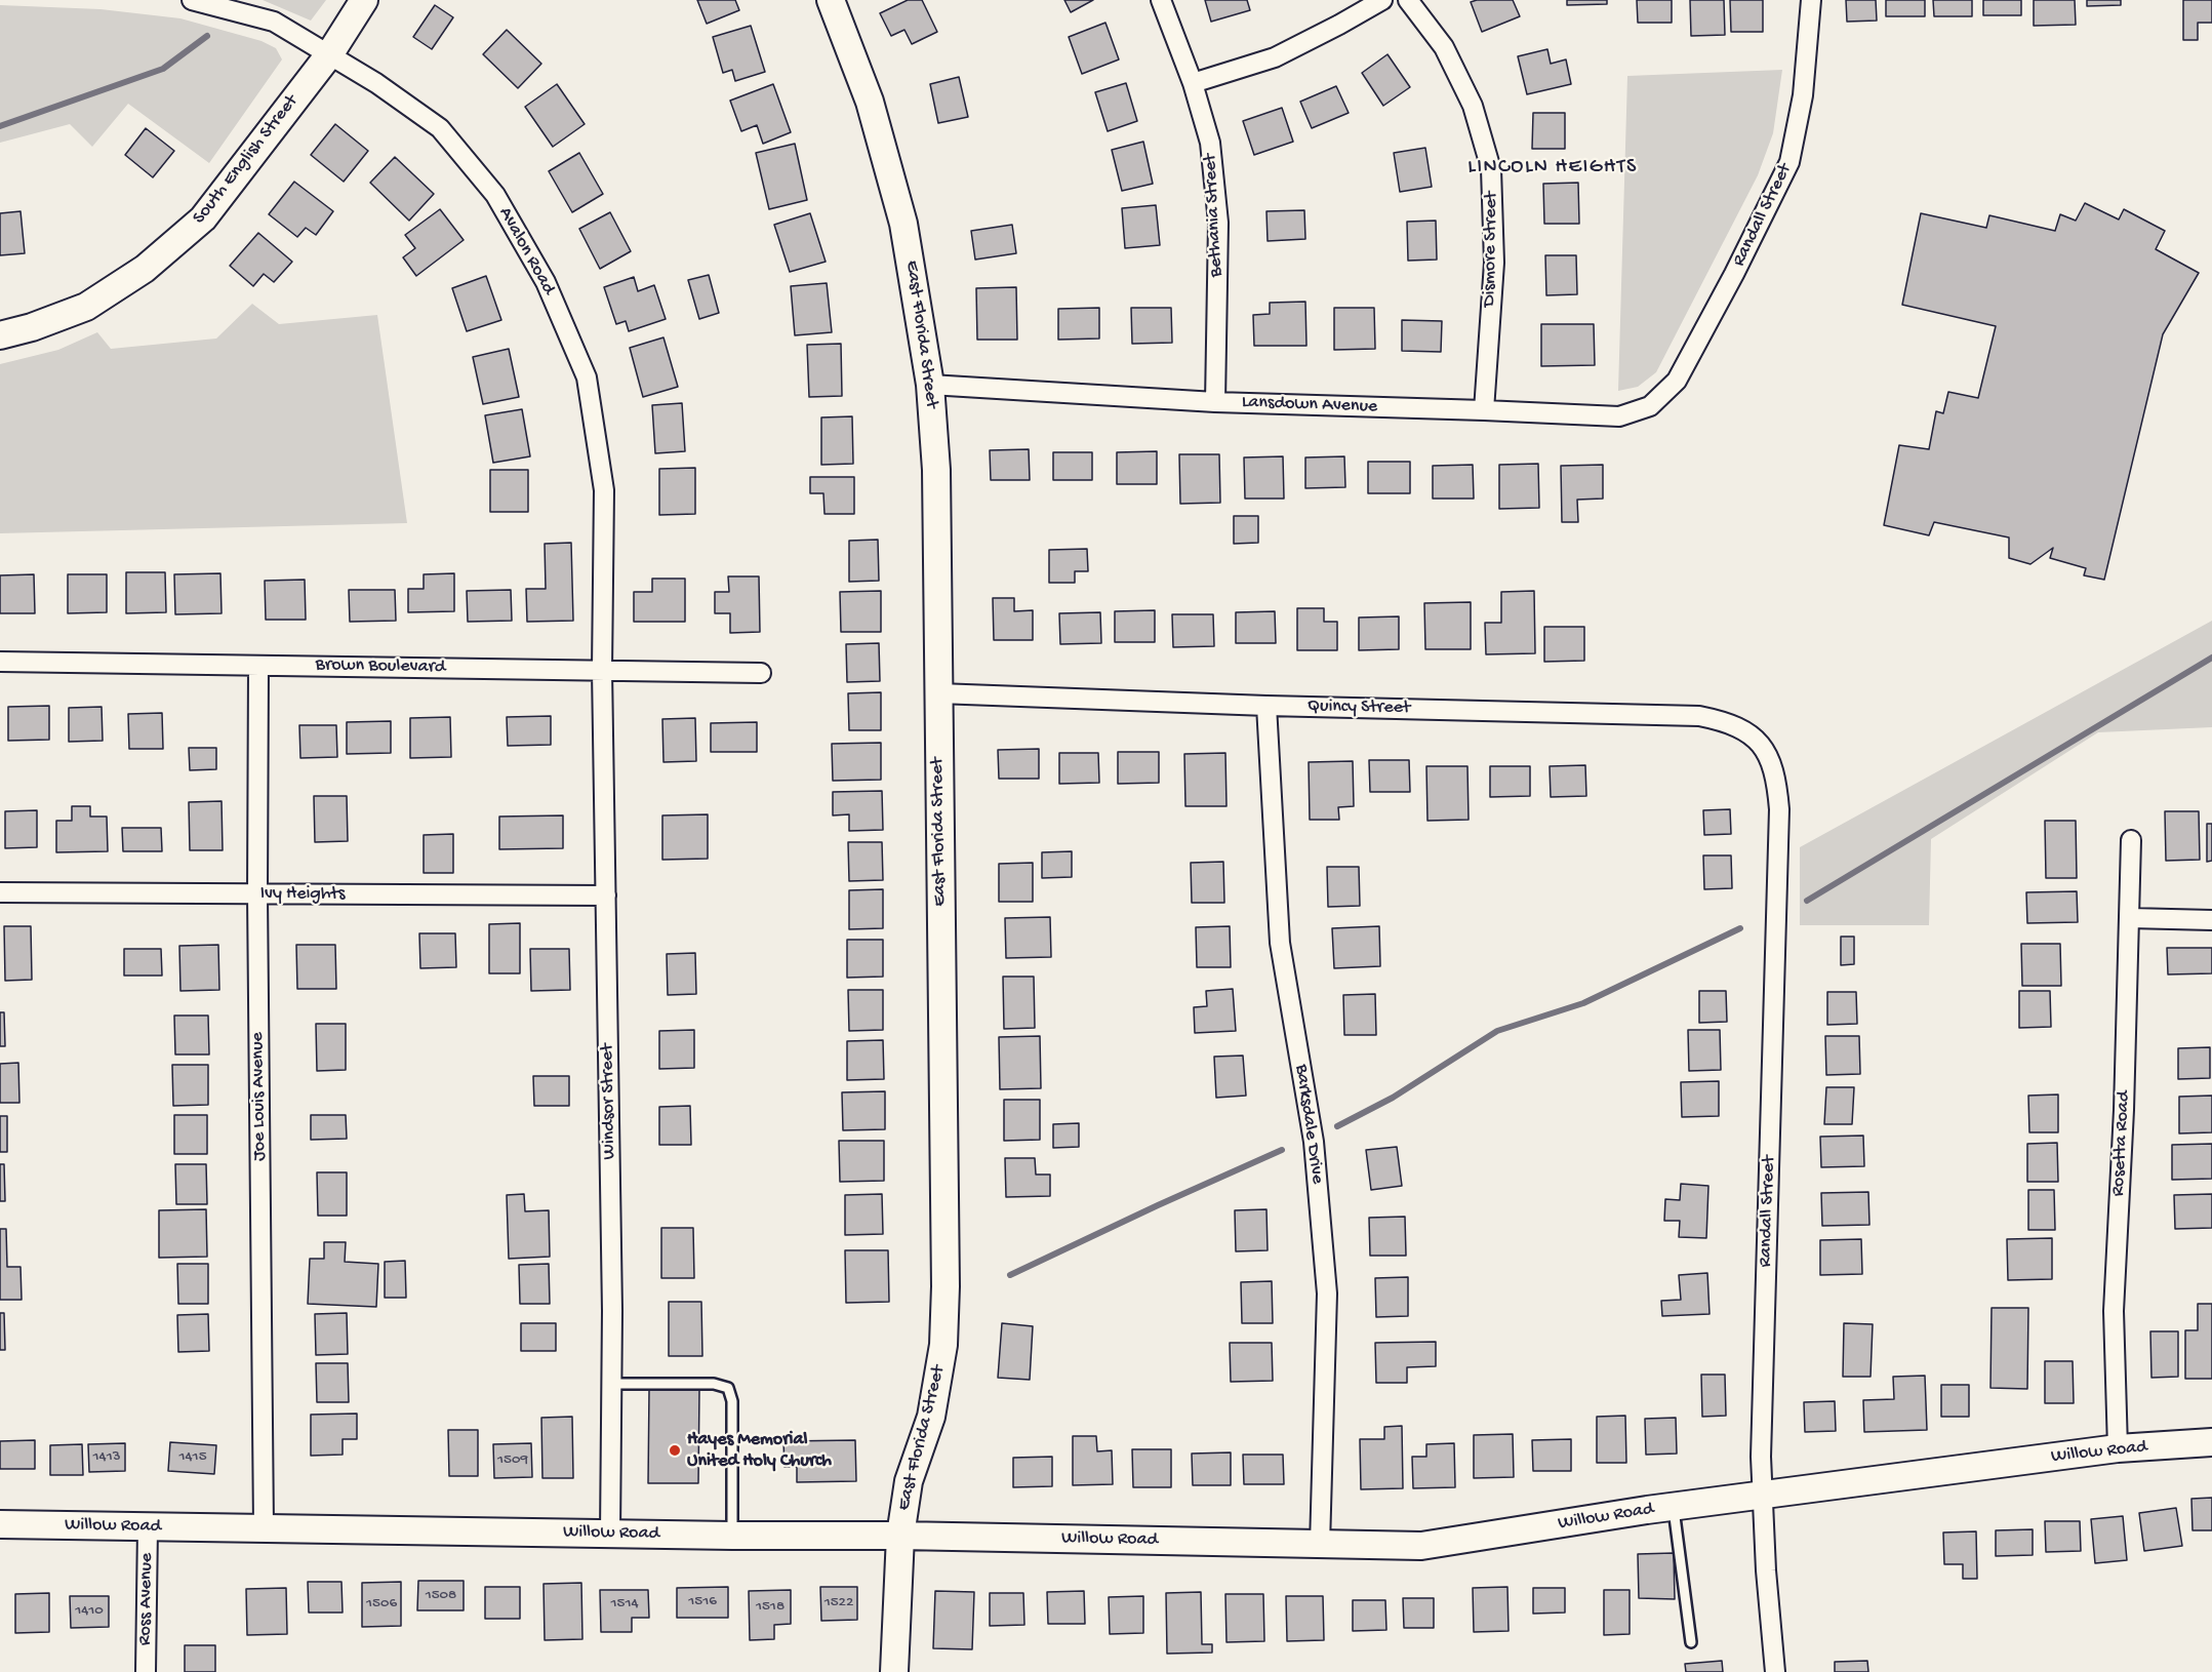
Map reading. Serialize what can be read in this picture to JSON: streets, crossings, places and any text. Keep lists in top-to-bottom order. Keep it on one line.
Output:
{"streets":{"street":["South English Street","Bethania Street","Randall Street","Dismore Street","Avalon Road","East Florida Street","Lansdown Avenue","Brown Boulevard","Quincy Street","Ivy Heights","Joe Louis Avenue","Windsor Street","Barksdale Drive","Rosetta Road","Willow Road","Ross Avenue"]},"crossings":[["South English Street","Avalon Road"],["Bethania Street","Lansdown Avenue"],["Randall Street","Lansdown Avenue"],["Randall Street","Quincy Street"],["Randall Street","Willow Road"],["Dismore Street","Lansdown Avenue"],["Avalon Road","Brown Boulevard"],["Avalon Road","Windsor Street"],["East Florida Street","Lansdown Avenue"],["East Florida Street","Quincy Street"],["East Florida Street","Willow Road"],["Brown Boulevard","Joe Louis Avenue"],["Brown Boulevard","Windsor Street"],["Quincy Street","Barksdale Drive"],["Ivy Heights","Joe Louis Avenue"],["Ivy Heights","Windsor Street"],["Joe Louis Avenue","Willow Road"],["Windsor Street","Willow Road"],["Barksdale Drive","Willow Road"],["Rosetta Road","Willow Road"],["Willow Road","Ross Avenue"]],"districts":["LINCOLN HEIGHTS"],"places":["Hayes Memorial United Holy Church"],"house_numbers":["1413","1415","1509","1508","1516","1522","1506","1514","1518","1410"]}
